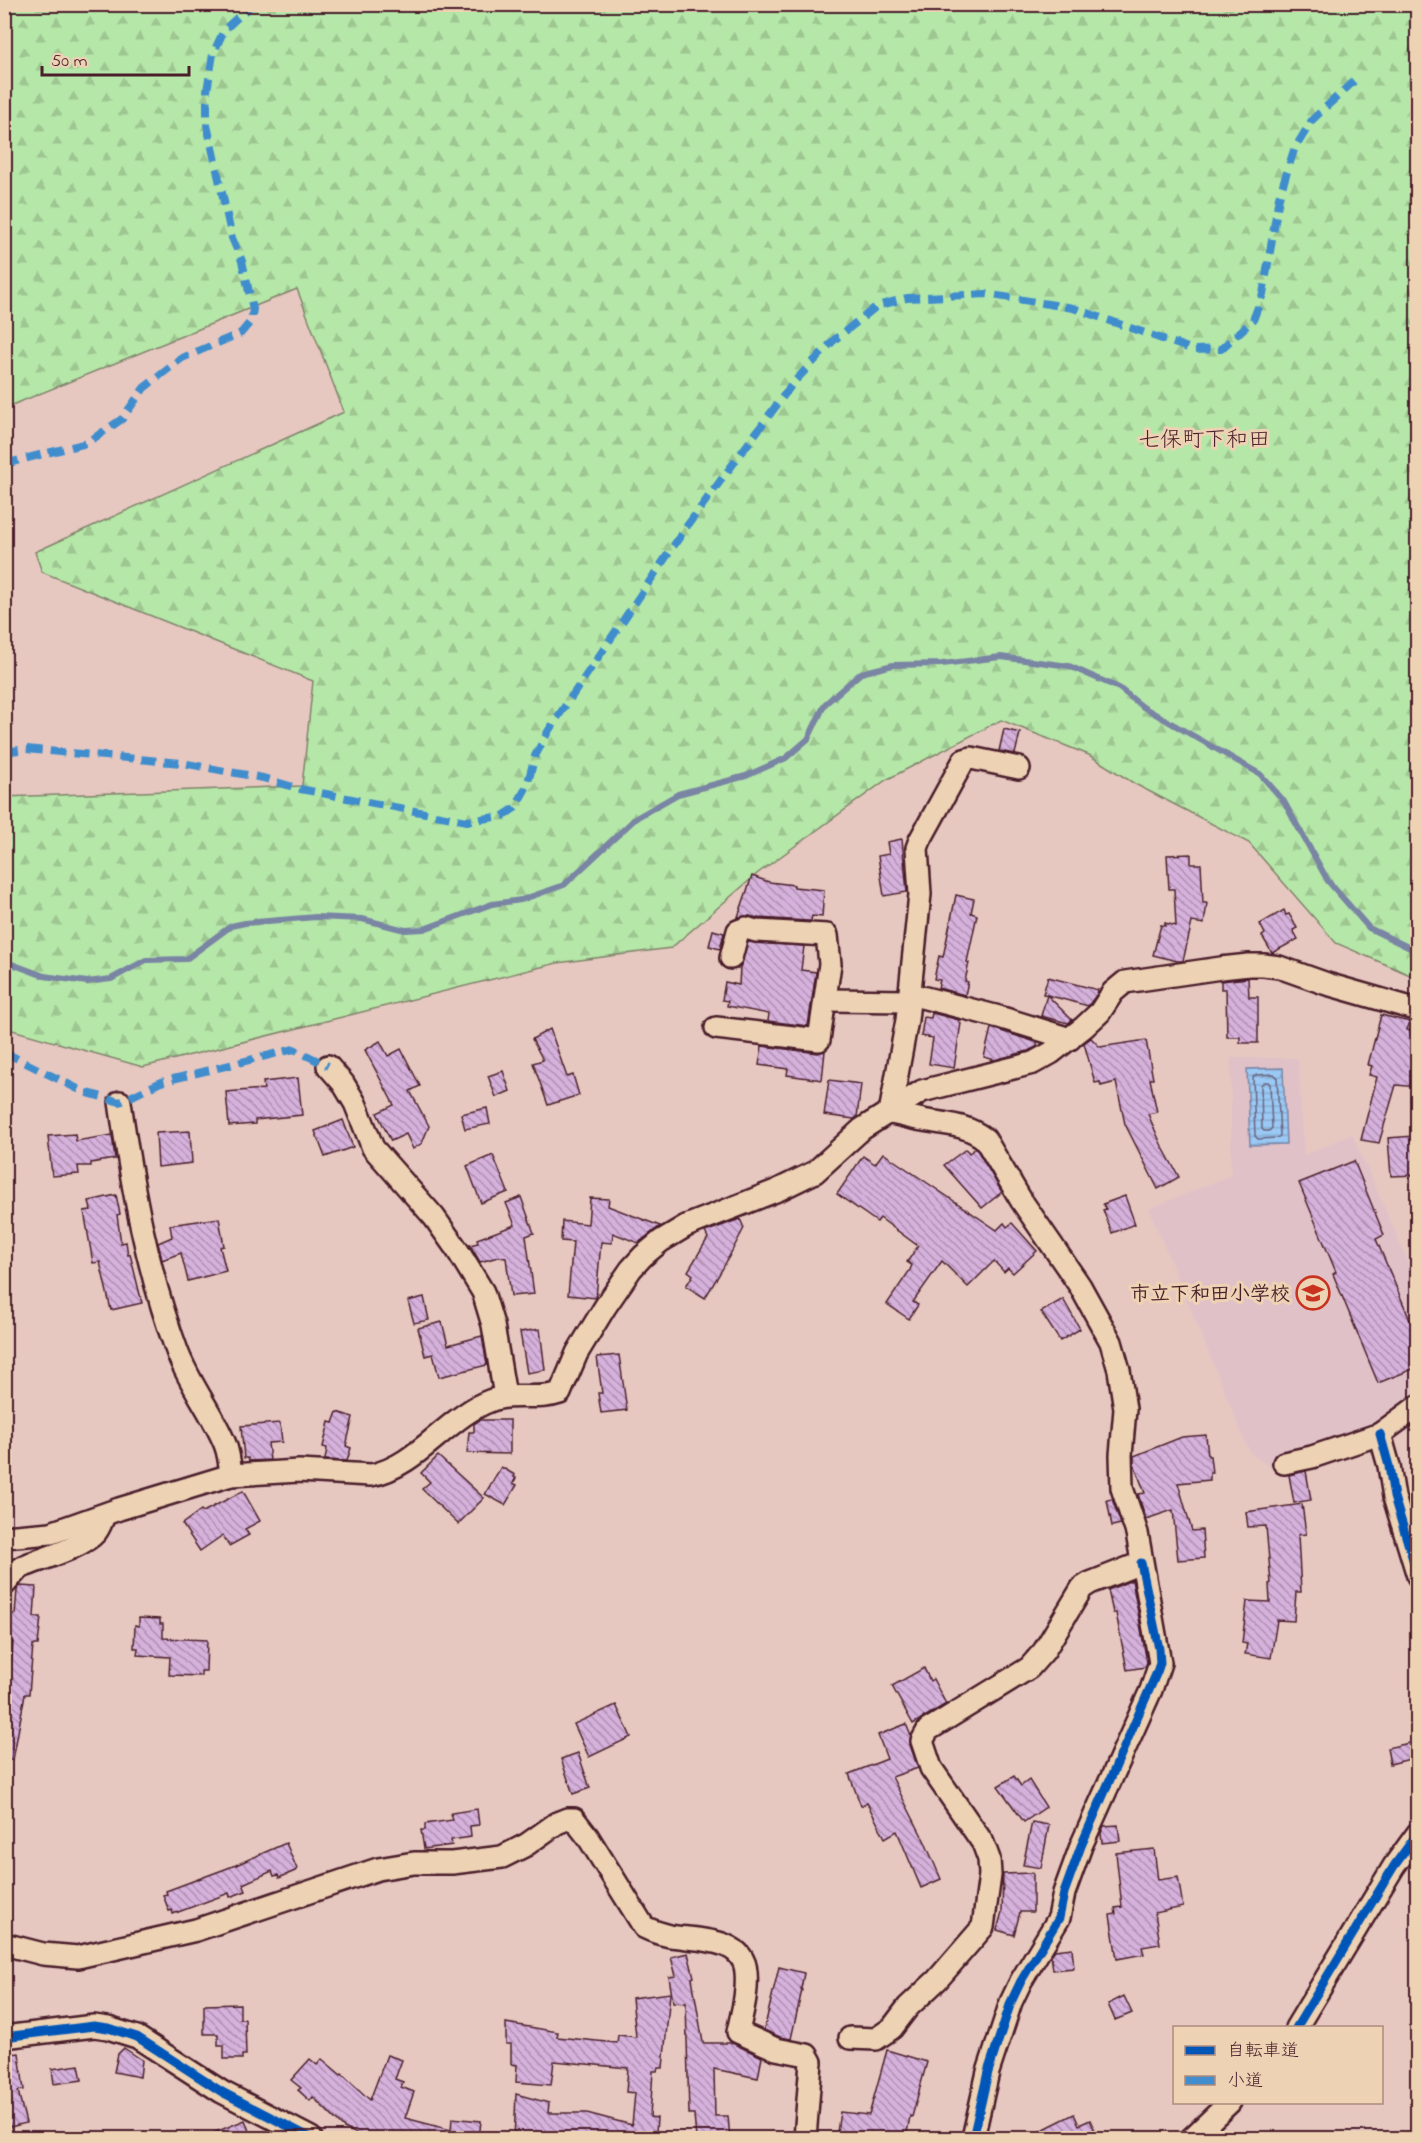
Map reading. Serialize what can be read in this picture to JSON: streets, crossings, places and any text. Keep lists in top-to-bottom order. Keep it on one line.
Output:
{"districts":["七保町下和田"],"places":{"school or university":["市立下和田小学校"]},"legend":["自転車道","小道"],"scale_bar":"50 m"}
